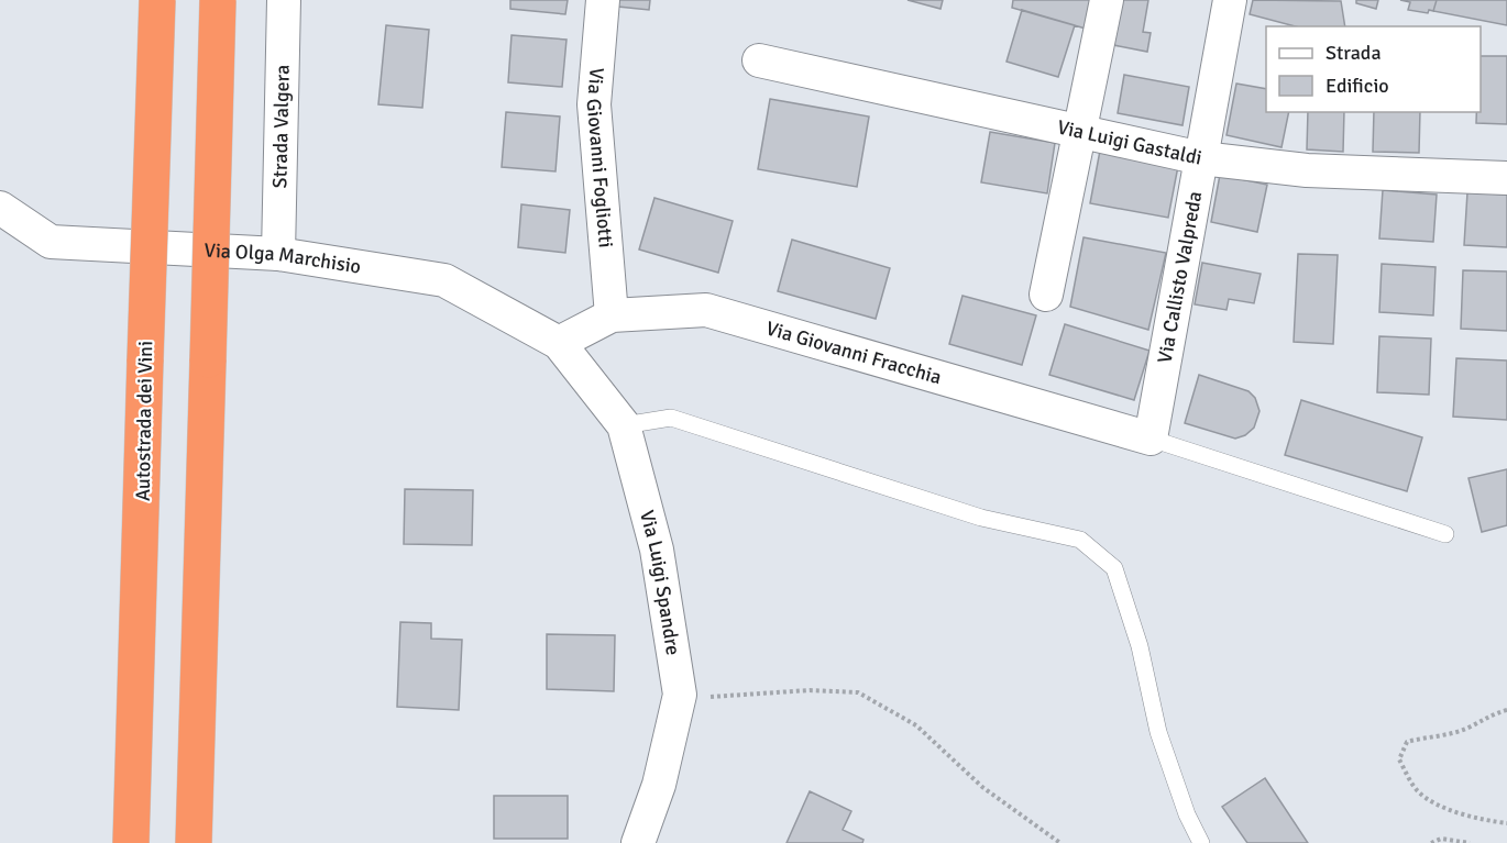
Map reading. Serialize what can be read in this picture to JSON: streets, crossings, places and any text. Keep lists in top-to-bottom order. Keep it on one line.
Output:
{"streets":{"highway":["Autostrada dei Vini"],"street":["Strada Valgera","Via Luigi Gastaldi","Via Giovanni Fogliotti","Via Olga Marchisio","Via Callisto Valpreda","Via Giovanni Fracchia","Via Luigi Spandre"]},"crossings":[["Strada Valgera","Via Olga Marchisio"],["Via Luigi Gastaldi","Via Callisto Valpreda"],["Via Giovanni Fogliotti","Via Giovanni Fracchia"],["Via Olga Marchisio","Via Giovanni Fracchia"],["Via Olga Marchisio","Via Luigi Spandre"],["Via Callisto Valpreda","Via Giovanni Fracchia"],["Via Giovanni Fracchia","Via Luigi Spandre"]],"legend":["Strada","Edificio"]}
